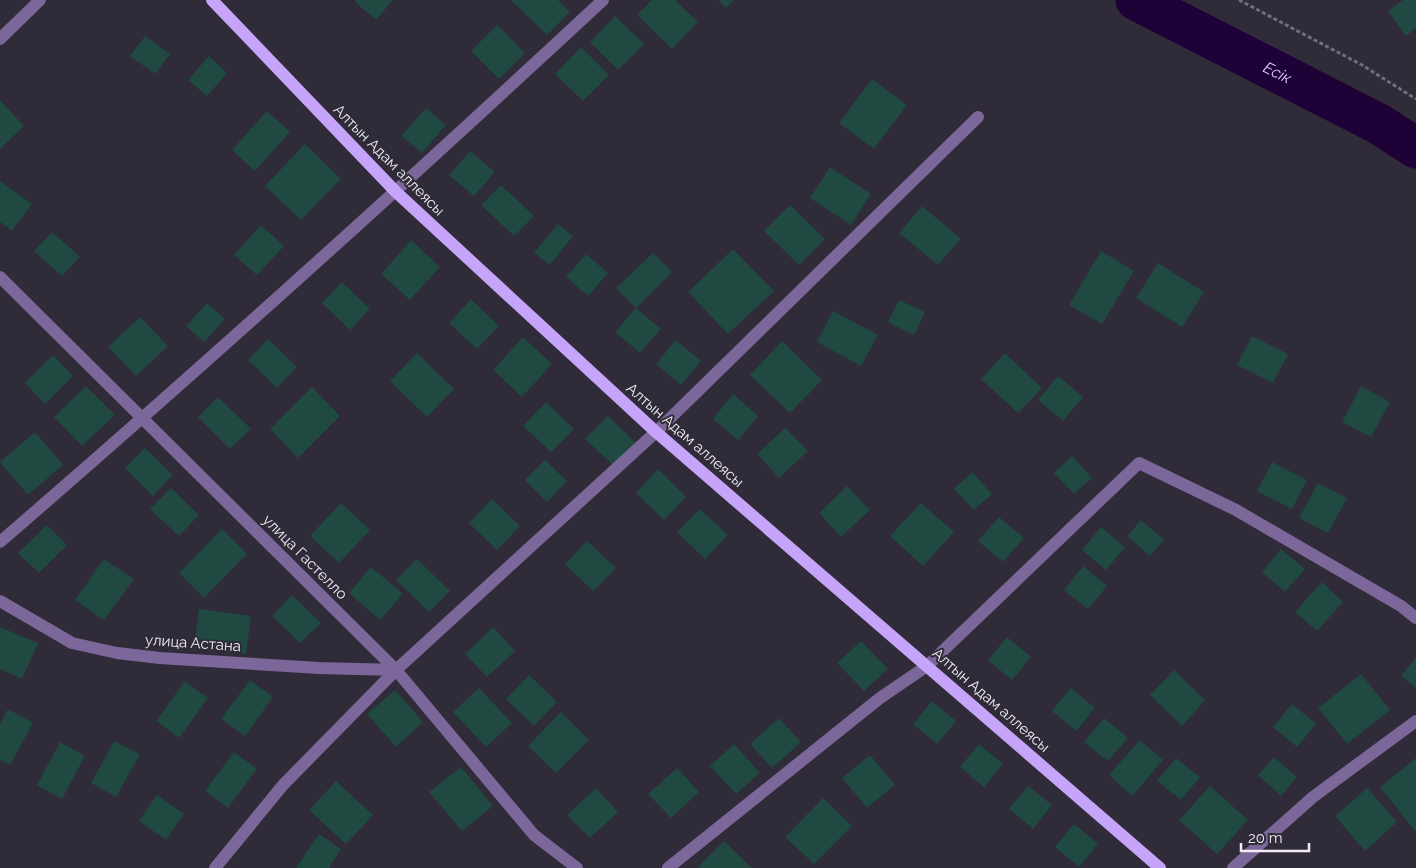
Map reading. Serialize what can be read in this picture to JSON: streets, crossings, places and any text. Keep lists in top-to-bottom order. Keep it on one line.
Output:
{"streets":{"main road":["Алтын Адам аллеясы"],"street":["улица Гастелло","улица Астана"]},"crossings":[["улица Гастелло","улица Астана"]],"water":["Есік"],"scale_bar":"20 m"}
